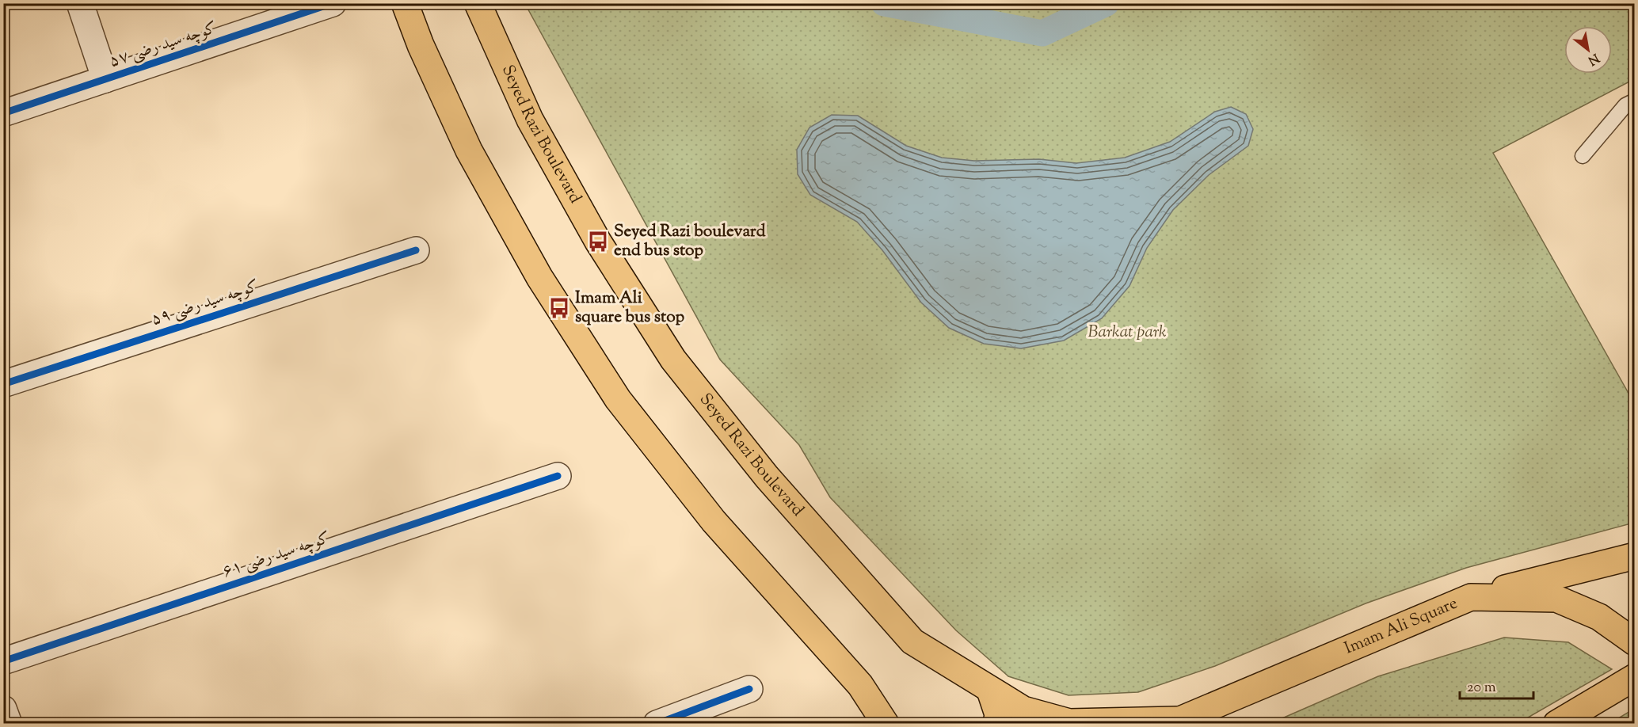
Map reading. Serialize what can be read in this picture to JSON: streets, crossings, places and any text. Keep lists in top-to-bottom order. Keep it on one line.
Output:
{"streets":{"main road":["Seyed Razi Boulevard","Imam Ali Square"],"street":["کوچه سید رضی ۵۷","کوچه سید رضی ۵۹","کوچه سید رضی ۶۱"]},"crossings":[["Seyed Razi Boulevard","Imam Ali Square"]],"parks":["Barkat park"],"places":{"bus stop":["Seyed Razi boulevard end bus stop","Imam Ali square bus stop"]},"scale_bar":"20 m","north":"bottom right"}
